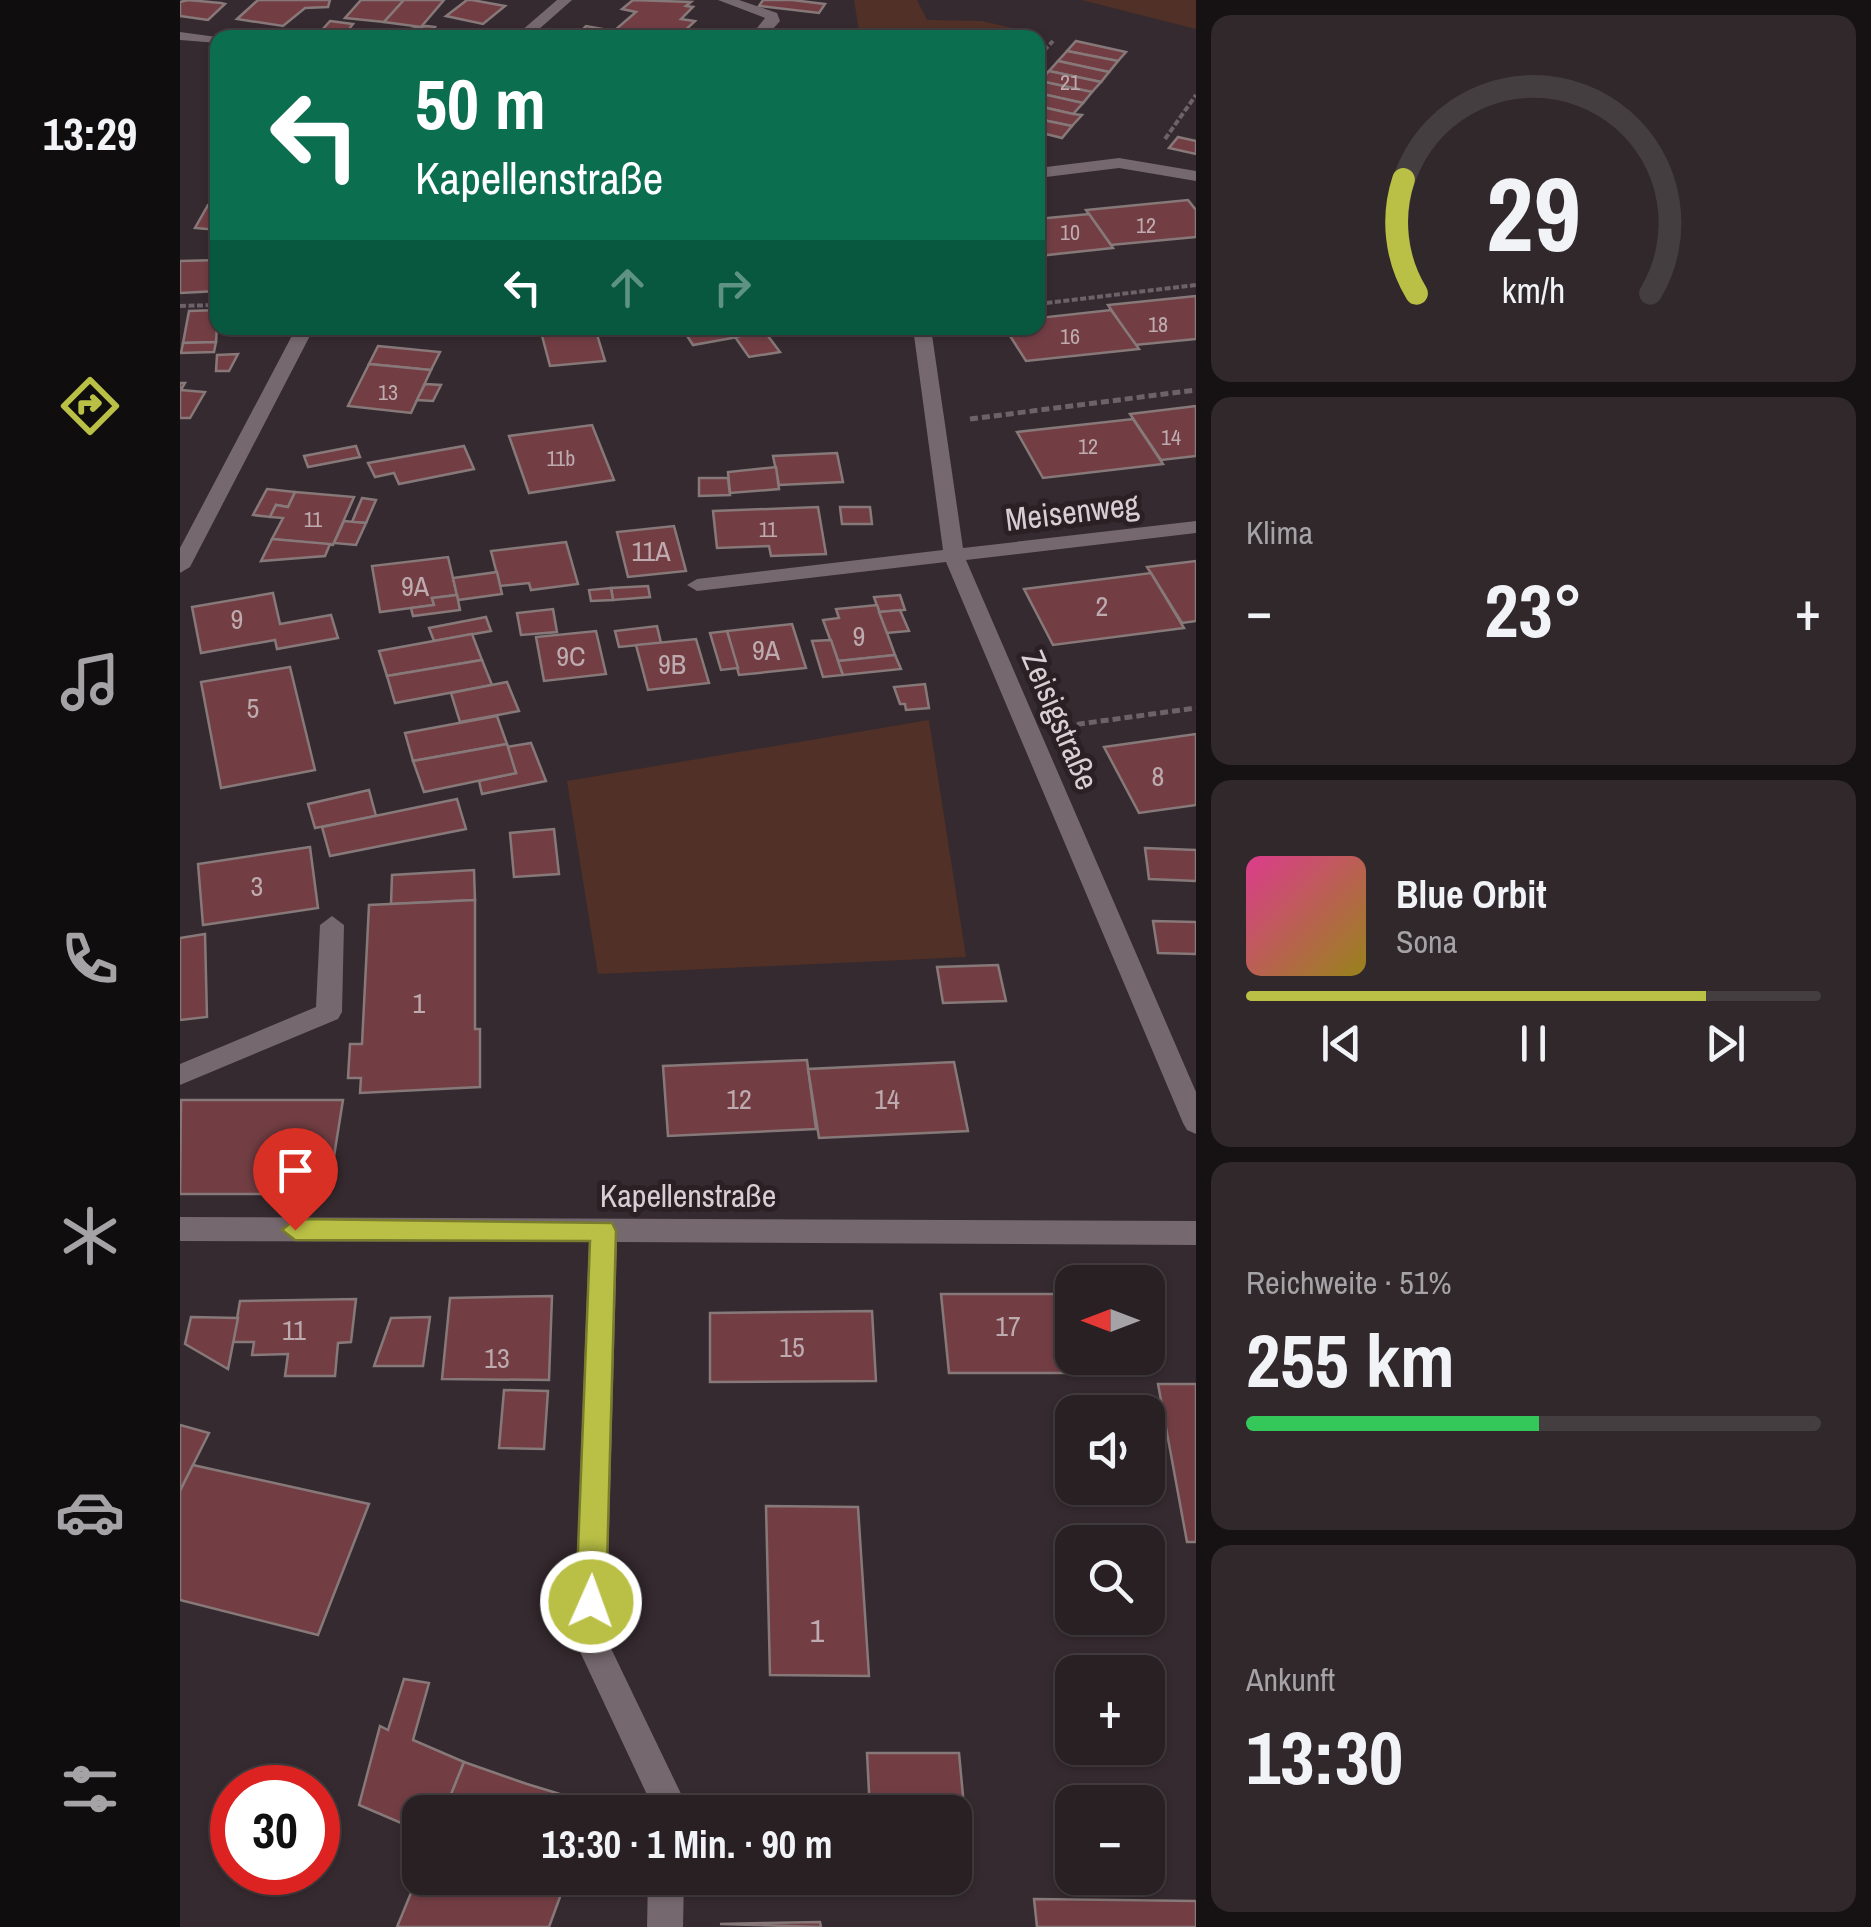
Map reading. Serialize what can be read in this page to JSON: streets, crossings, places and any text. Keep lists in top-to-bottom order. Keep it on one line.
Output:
{"streets":{"street":["Meisenweg","Zeisigstraße","Kapellenstraße"]},"crossings":[["Meisenweg","Zeisigstraße"]],"house_numbers":["21","12","10","18","16","13","14","12","11b","11","11","11A","9A","2","9","9","9A","9C","9B","5","8","3","1","12","14","17","11","15","13","1"],"north":"left","page":{"tabs":"13:29","turn":["50 m","Kapellenstraße"],"tile":["Klima",["Reichweite · 51%","255 km"],["Ankunft","13:30"]],"heat":["−","23°","+"],"song":["Blue Orbit","Sona"],"map_buttons":["+","−"],"limit":"30","trip":"13:30 · 1 Min. · 90 m","gauge":["29","km/h"]}}
